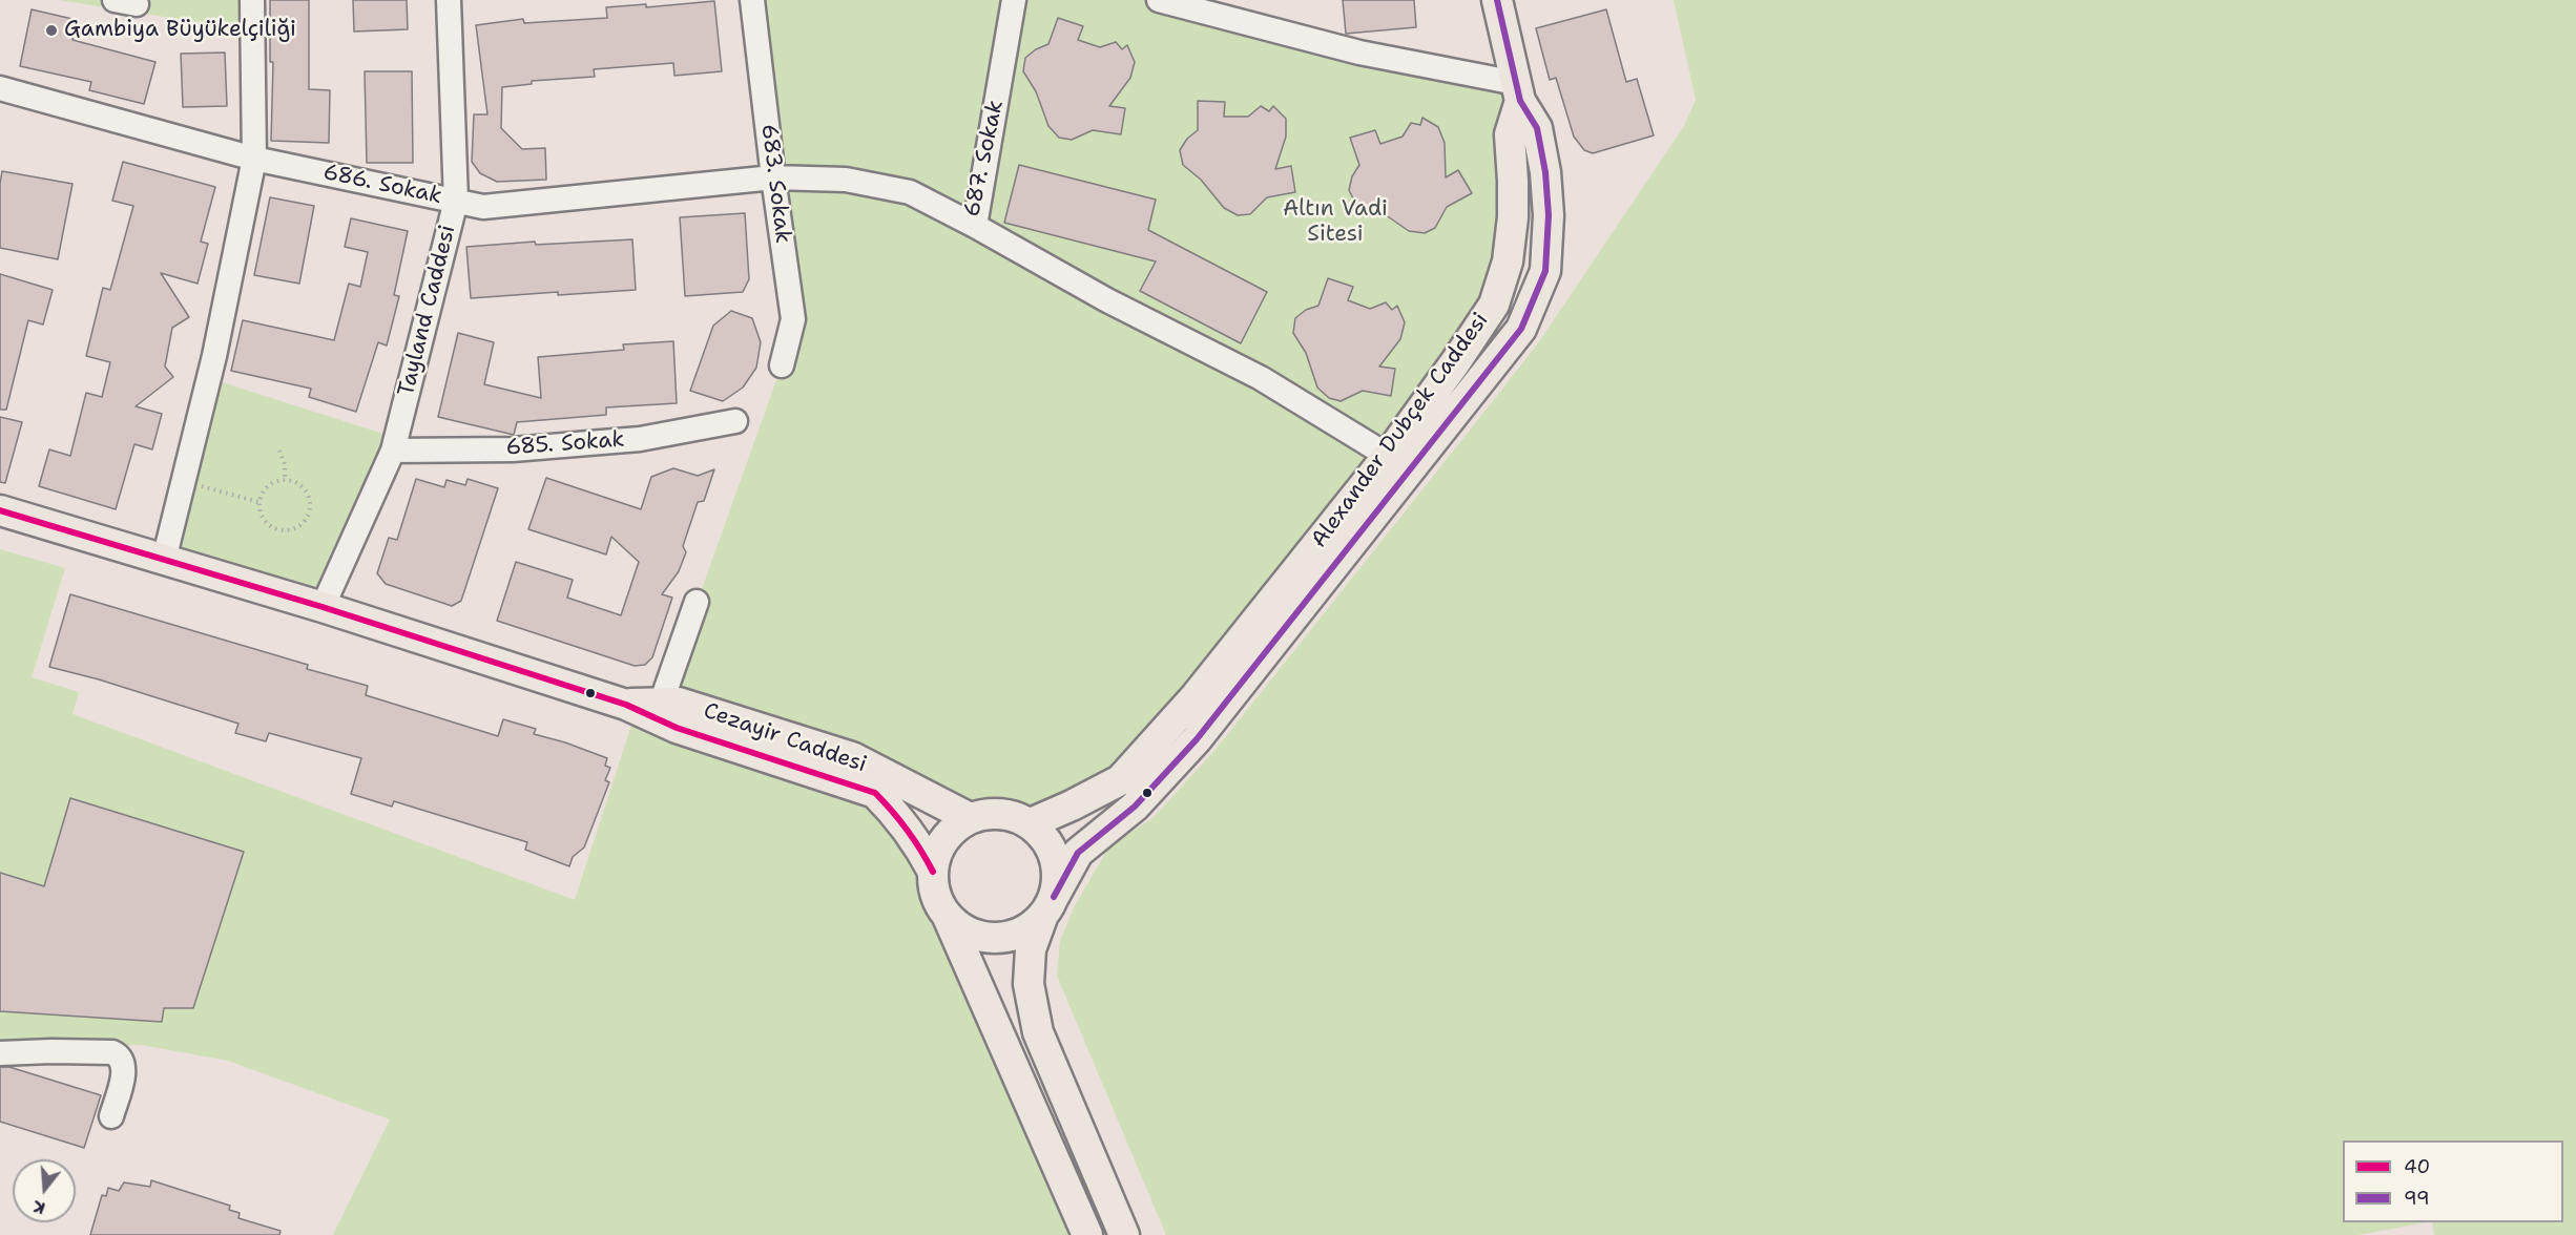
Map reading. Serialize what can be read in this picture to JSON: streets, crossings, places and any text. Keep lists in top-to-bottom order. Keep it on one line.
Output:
{"streets":{"main road":["Alexander Dubçek Caddesi","Cezayir Caddesi"],"street":["687. Sokak","683. Sokak","686. Sokak","Tayland Caddesi","685. Sokak"]},"crossings":[["687. Sokak","683. Sokak"],["687. Sokak","686. Sokak"],["683. Sokak","686. Sokak"],["686. Sokak","Tayland Caddesi"],["Tayland Caddesi","685. Sokak"],["Tayland Caddesi","Cezayir Caddesi"],["Alexander Dubçek Caddesi","Cezayir Caddesi"]],"parks":["Altın Vadi Sitesi"],"places":["Gambiya Büyükelçiliği"],"lines":["transit line 99","transit line 40"],"legend":["40","99"],"north":"bottom"}
